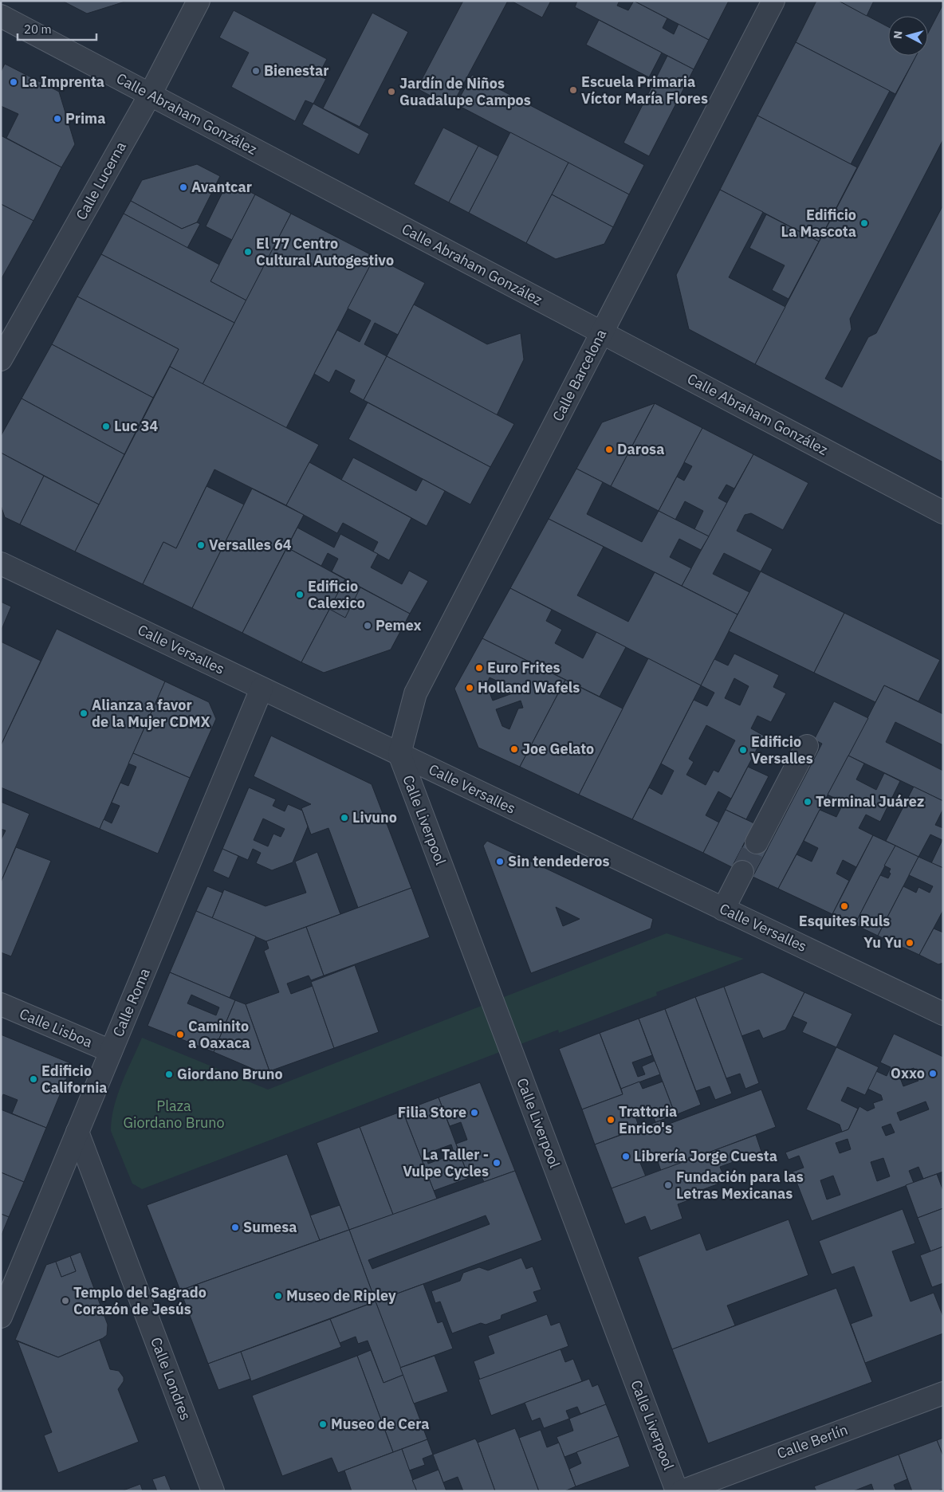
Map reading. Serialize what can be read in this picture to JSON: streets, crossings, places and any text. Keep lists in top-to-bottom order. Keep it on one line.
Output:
{"streets":{"street":["Calle Abraham González","Calle Lucerna","Calle Barcelona","Calle Versalles","Calle Liverpool","Calle Roma","Calle Lisboa","Calle Londres","Calle Berlín"]},"crossings":[["Calle Abraham González","Calle Lucerna"],["Calle Abraham González","Calle Barcelona"],["Calle Barcelona","Calle Versalles"],["Calle Barcelona","Calle Liverpool"],["Calle Versalles","Calle Liverpool"],["Calle Versalles","Calle Roma"],["Calle Roma","Calle Lisboa"],["Calle Roma","Calle Londres"]],"parks":["Plaza Giordano Bruno"],"places":["Bienestar","La Imprenta","Escuela Primaria Víctor María Flores","Jardín de Niños Guadalupe Campos","Prima","Avantcar","Edificio La Mascota","El 77 Centro Cultural Autogestivo","Luc 34","Darosa","Versalles 64","Edificio Calexico","Pemex","Euro Frites","Holland Wafels","Alianza a favor de la Mujer CDMX","Joe Gelato","Edificio Versalles","Terminal Juárez","Livuno","Sin tendederos","Esquites Ruls","Yu Yu","Caminito a Oaxaca","Oxxo","Giordano Bruno","Edificio California","Filia Store","Trattoria Enrico's","Librería Jorge Cuesta","La Taller - Vulpe Cycles","Fundación para las Letras Mexicanas","Sumesa","Museo de Ripley","Templo del Sagrado Corazón de Jesús","Museo de Cera"],"scale_bar":"20 m","north":"left"}
